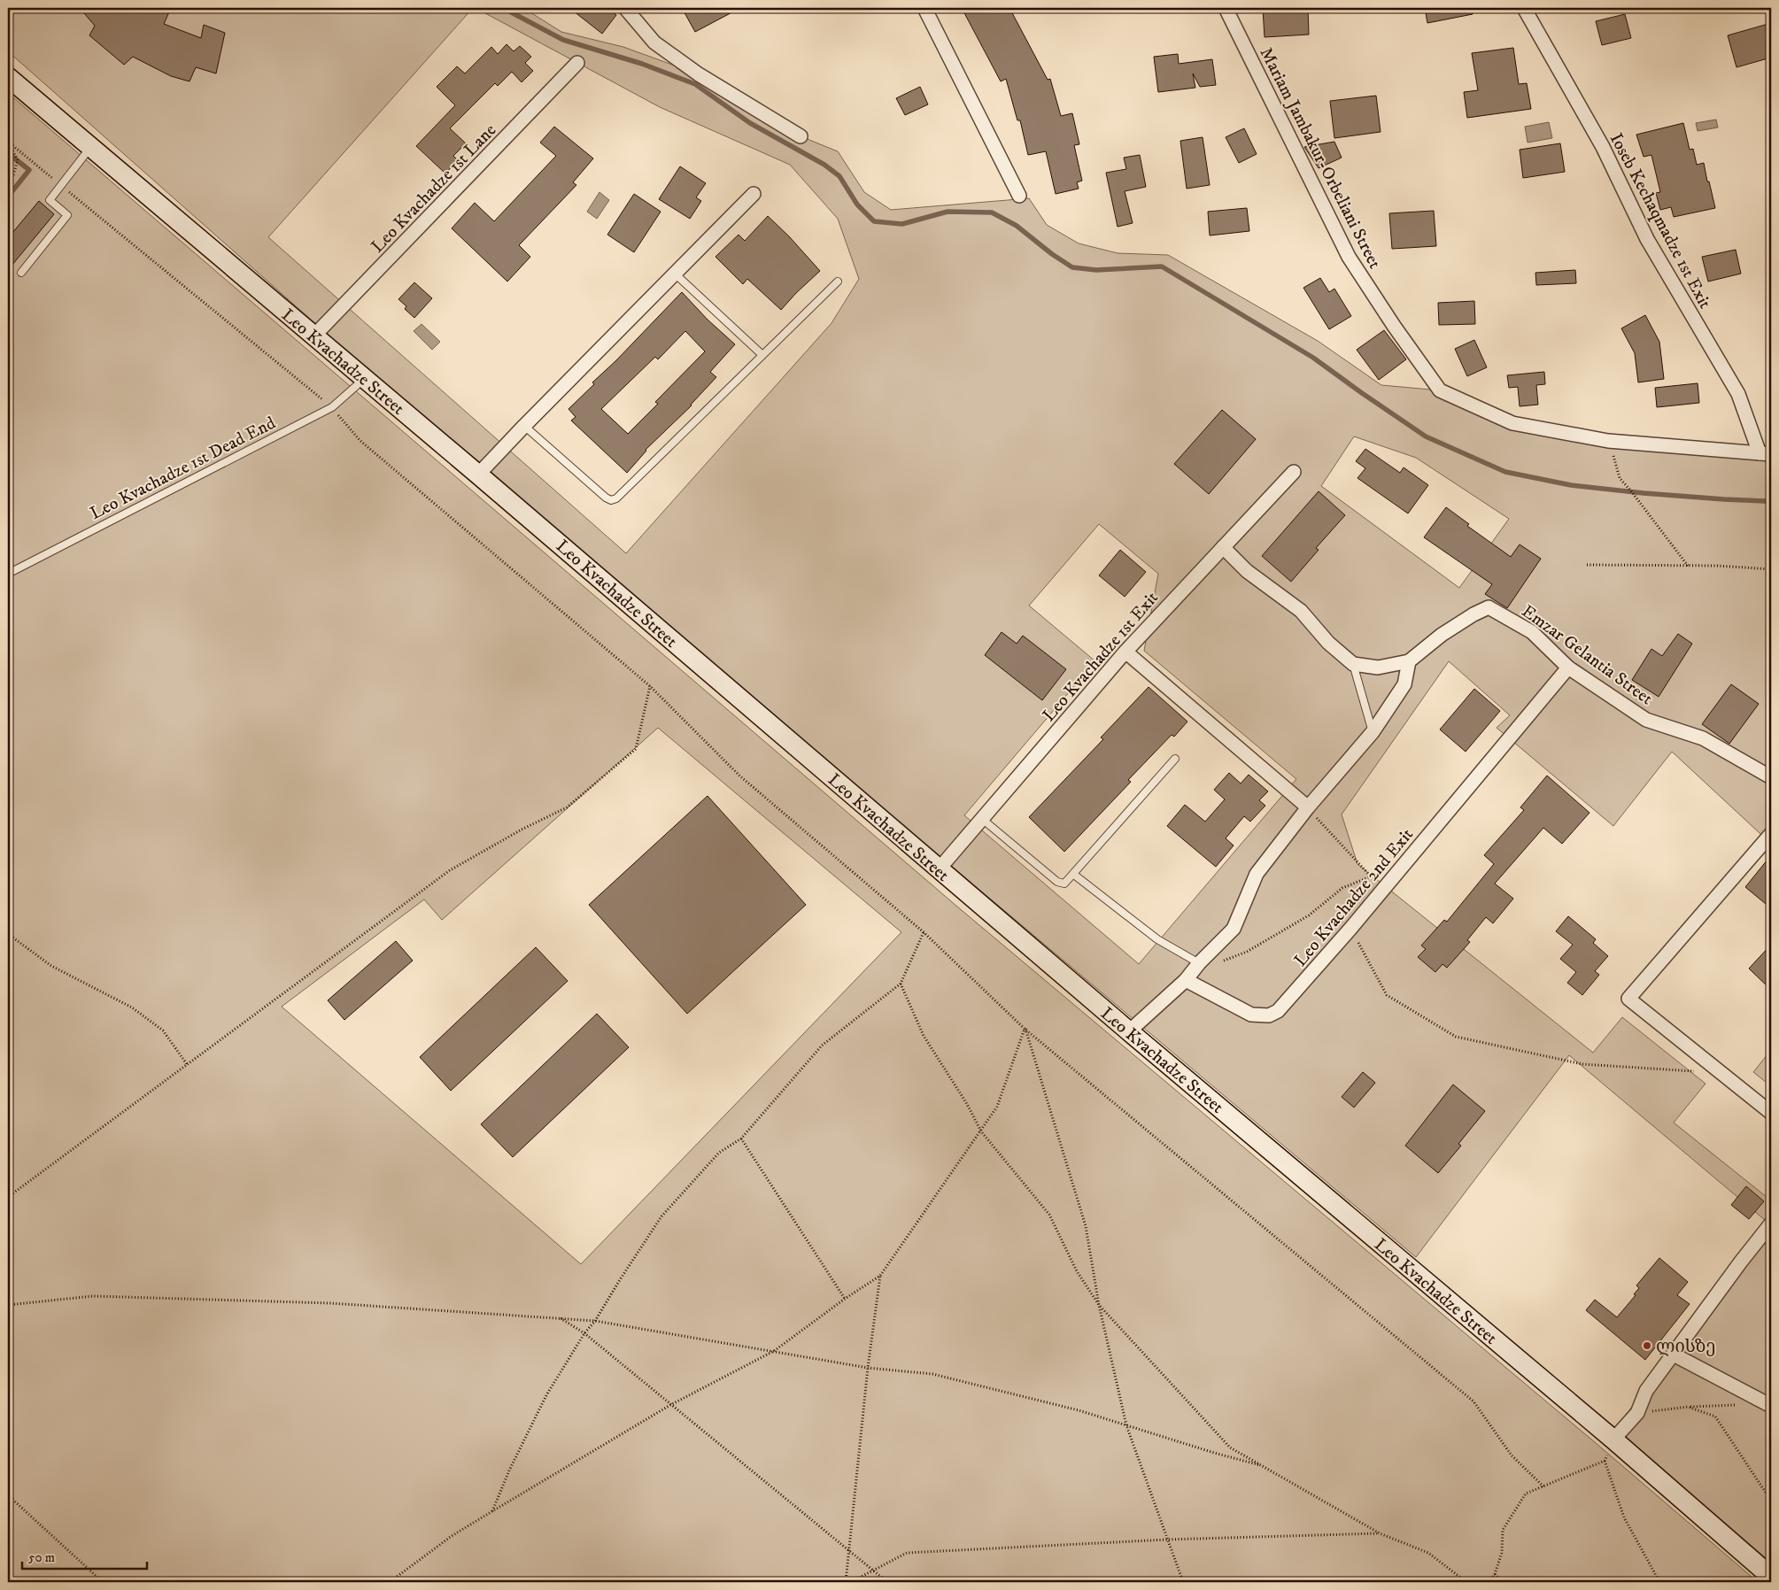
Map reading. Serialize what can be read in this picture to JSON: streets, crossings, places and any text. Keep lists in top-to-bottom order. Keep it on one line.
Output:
{"streets":{"main road":["Leo Kvachadze Street"],"street":["Mariam Jambakur-Orbeliani Street","Leo Kvachadze 1st Lane","Ioseb Kechaqmadze 1st Exit","Emzar Gelantia Street","Leo Kvachadze 1st Exit","Leo Kvachadze 2nd Exit"],"lane":["Leo Kvachadze 1st Dead End"]},"crossings":[["Mariam Jambakur-Orbeliani Street","Ioseb Kechaqmadze 1st Exit"],["Leo Kvachadze 1st Lane","Leo Kvachadze Street"],["Leo Kvachadze Street","Leo Kvachadze 1st Dead End"],["Leo Kvachadze Street","Leo Kvachadze 1st Exit"],["Emzar Gelantia Street","Leo Kvachadze 2nd Exit"]],"places":["ლისზე"],"scale_bar":"50 m"}
